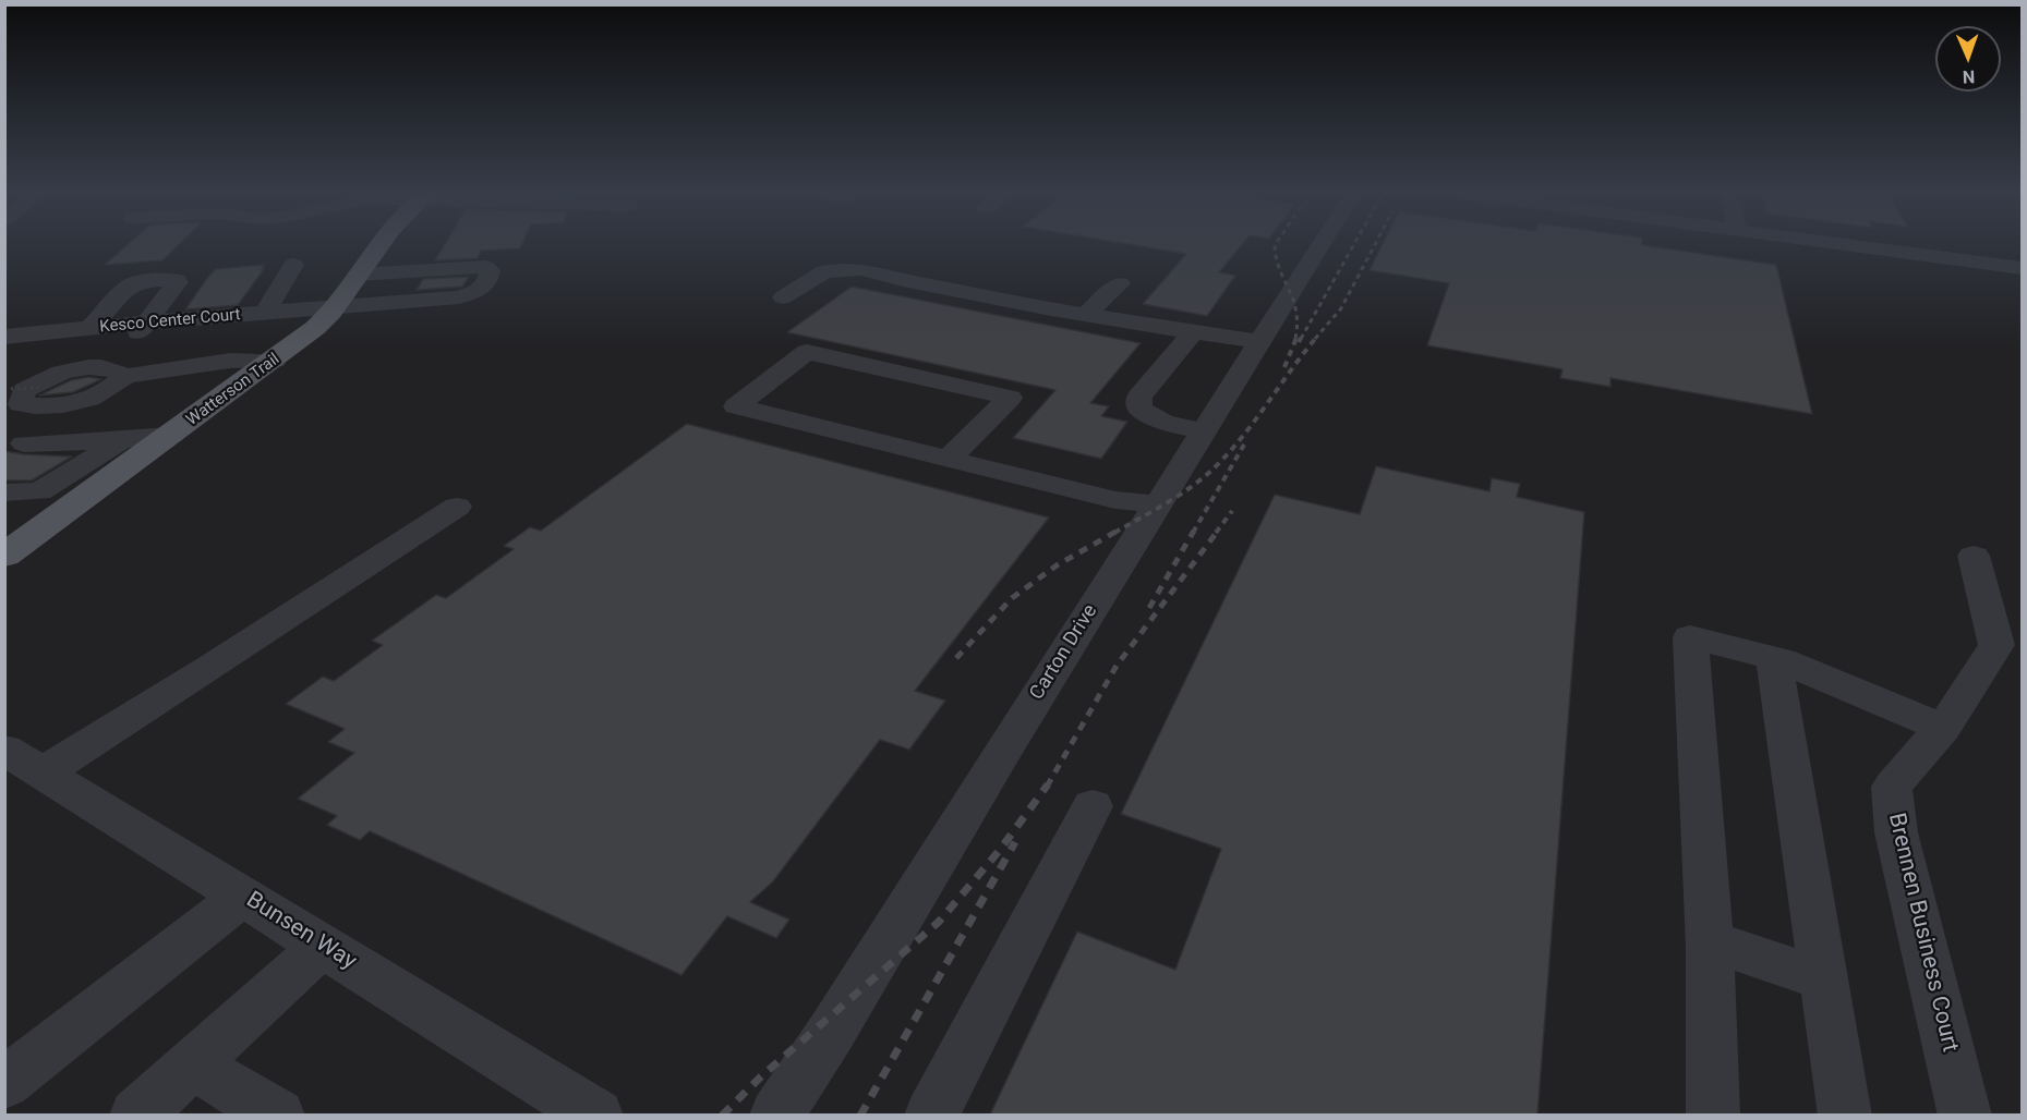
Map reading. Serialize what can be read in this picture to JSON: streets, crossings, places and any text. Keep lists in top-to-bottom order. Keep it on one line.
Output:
{"streets":{"main road":["Watterson Trail"],"street":["Kesco Center Court","Carton Drive","Bunsen Way","Brennen Business Court"]},"crossings":[["Kesco Center Court","Watterson Trail"]],"north":"bottom"}
